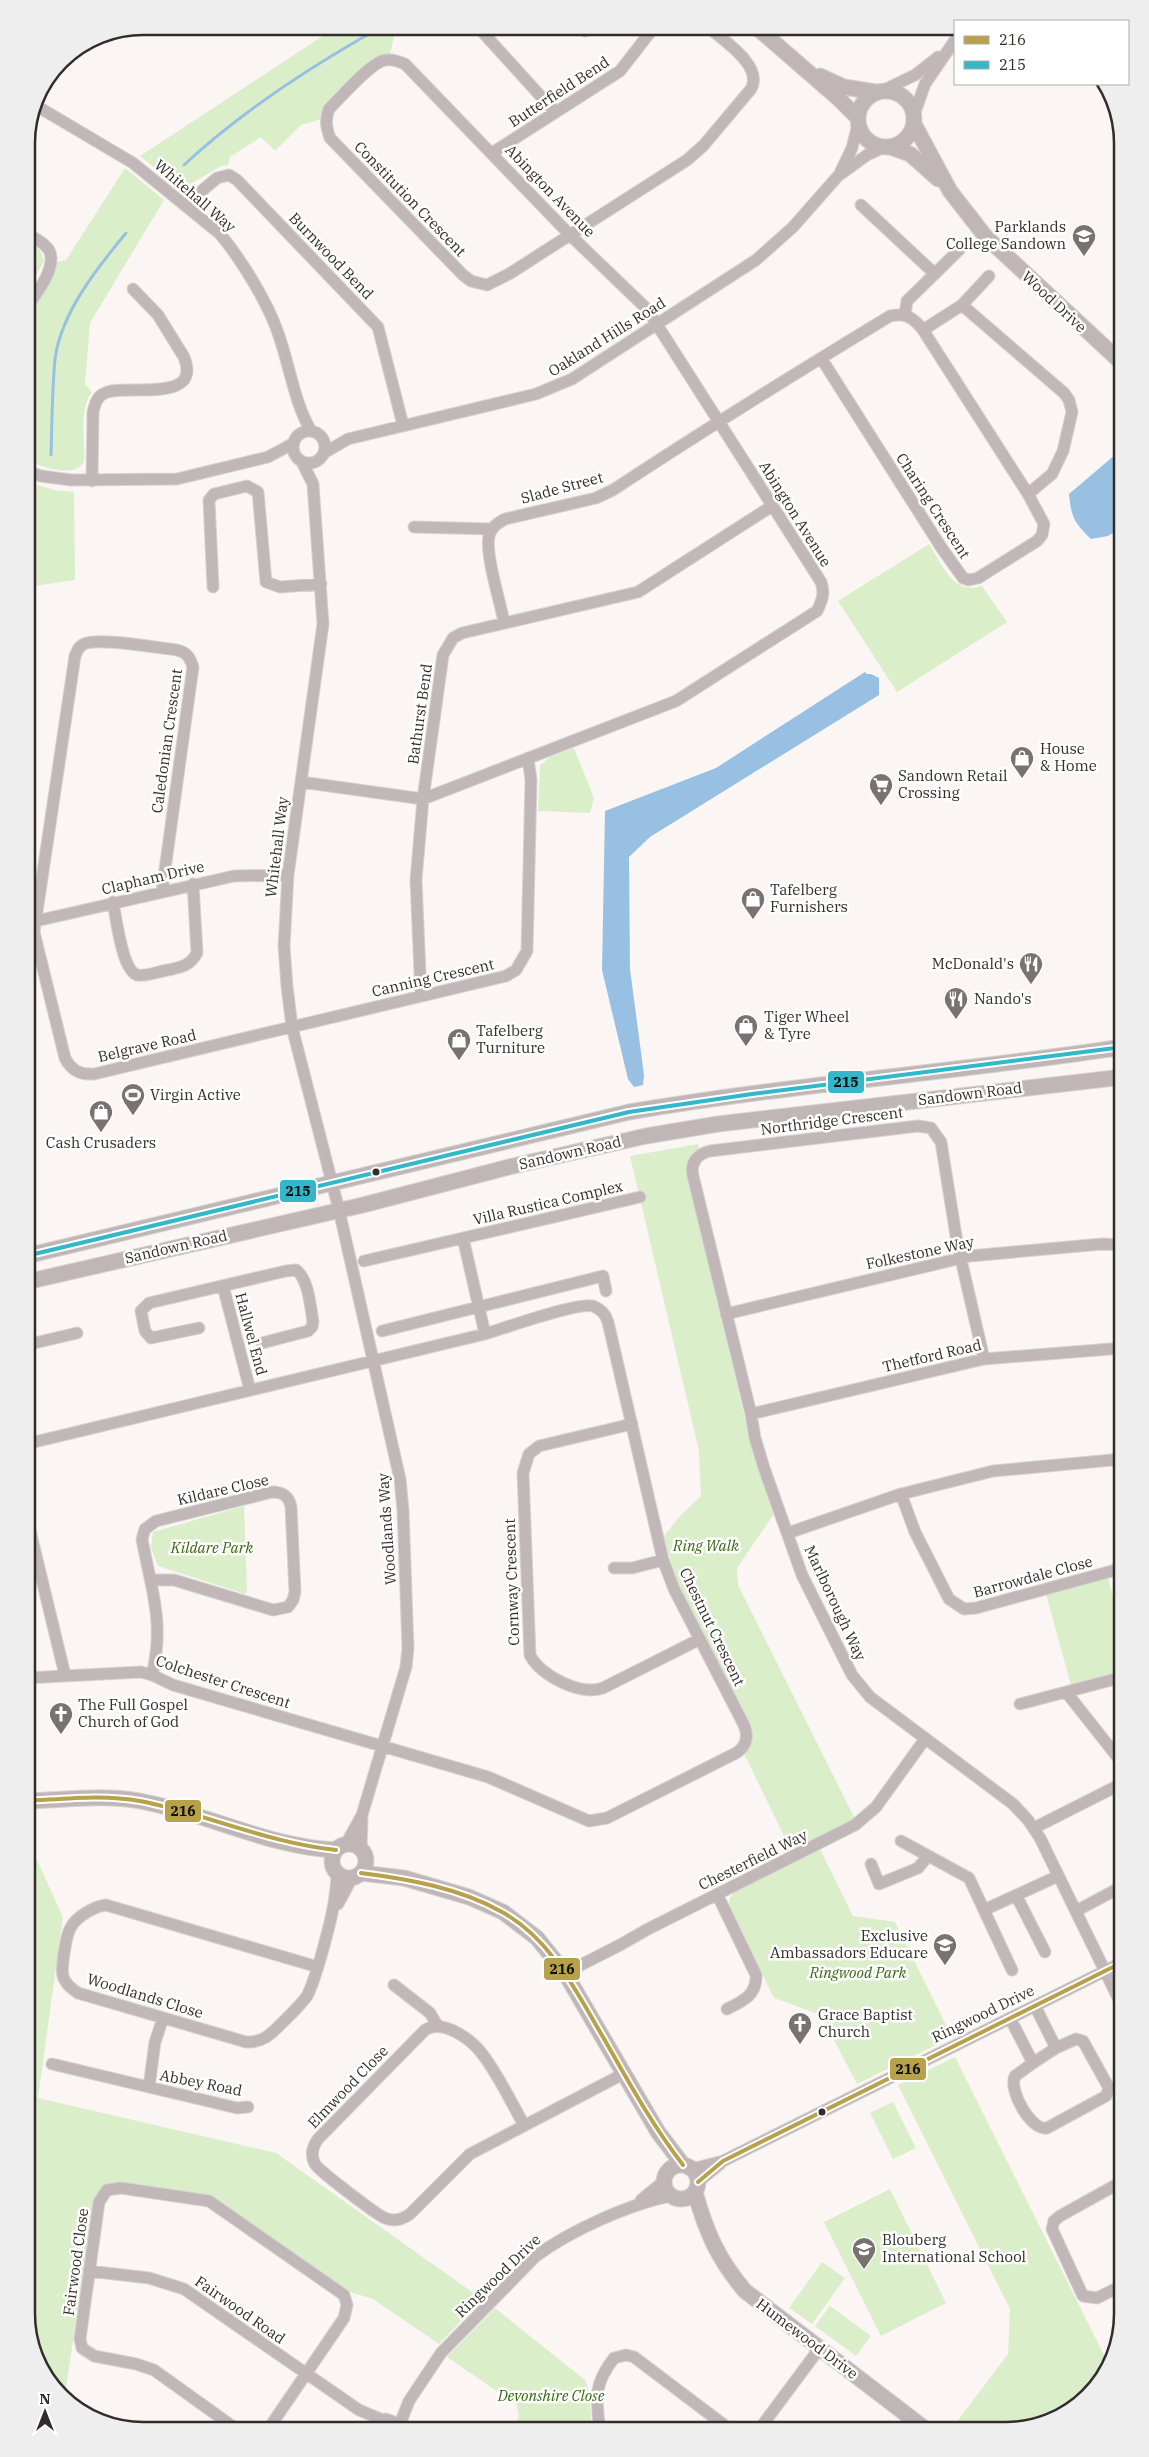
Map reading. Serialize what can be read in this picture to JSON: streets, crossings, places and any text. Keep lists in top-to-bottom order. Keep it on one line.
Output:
{"streets":{"main road":["Wood Drive","Sandown Road","Humewood Drive"],"street":["Butterfield Bend","Abington Avenue","Whitehall Way","Constitution Crescent","Burnwood Bend","Oakland Hills Road","Slade Street","Charing Crescent","Bathurst Bend","Caledonian Crescent","Clapham Drive","Canning Crescent","Belgrave Road","Northridge Crescent","Villa Rustica Complex","Folkestone Way","Hallwel End","Thetford Road","Kildare Close","Woodlands Way","Barrowdale Close","Cornway Crescent","Marlborough Way","Chestnut Crescent","Colchester Crescent","Chesterfield Way","Woodlands Close","Ringwood Drive","Abbey Road","Elmwood Close","Fairwood Close","Fairwood Road"]},"crossings":[["Butterfield Bend","Abington Avenue"],["Abington Avenue","Whitehall Way"],["Abington Avenue","Constitution Crescent"],["Abington Avenue","Oakland Hills Road"],["Abington Avenue","Slade Street"],["Abington Avenue","Bathurst Bend"],["Abington Avenue","Canning Crescent"],["Whitehall Way","Burnwood Bend"],["Whitehall Way","Oakland Hills Road"],["Whitehall Way","Clapham Drive"],["Whitehall Way","Canning Crescent"],["Whitehall Way","Belgrave Road"],["Whitehall Way","Sandown Road"],["Whitehall Way","Woodlands Way"],["Burnwood Bend","Oakland Hills Road"],["Wood Drive","Oakland Hills Road"],["Bathurst Bend","Canning Crescent"],["Caledonian Crescent","Clapham Drive"],["Canning Crescent","Belgrave Road"],["Sandown Road","Woodlands Way"],["Northridge Crescent","Folkestone Way"],["Northridge Crescent","Marlborough Way"],["Villa Rustica Complex","Chestnut Crescent"],["Folkestone Way","Marlborough Way"],["Thetford Road","Marlborough Way"],["Kildare Close","Colchester Crescent"],["Woodlands Way","Chestnut Crescent"],["Woodlands Way","Colchester Crescent"],["Woodlands Way","Woodlands Close"],["Woodlands Way","Humewood Drive"],["Cornway Crescent","Chestnut Crescent"],["Marlborough Way","Chesterfield Way"],["Marlborough Way","Ringwood Drive"],["Chestnut Crescent","Colchester Crescent"],["Chesterfield Way","Humewood Drive"],["Woodlands Close","Abbey Road"],["Woodlands Close","Humewood Drive"],["Ringwood Drive","Fairwood Road"],["Ringwood Drive","Humewood Drive"],["Elmwood Close","Humewood Drive"],["Fairwood Close","Fairwood Road"]],"parks":["Ring Walk","Kildare Park","Ringwood Park","Devonshire Close"],"places":{"school or university":["Parklands College Sandown","Exclusive Ambassadors Educare","Blouberg International School"],"shop":["House & Home","Tafelberg Furnishers","Tiger Wheel & Tyre","Tafelberg Turniture","Cash Crusaders"],"supermarket":["Sandown Retail Crossing"],"restaurant":["McDonald's","Nando's"],"sports":["Virgin Active"],"church":["The Full Gospel Church of God","Grace Baptist Church"]},"lines":["transit line 215","transit line 216"],"legend":["216","215"],"north":"top"}
